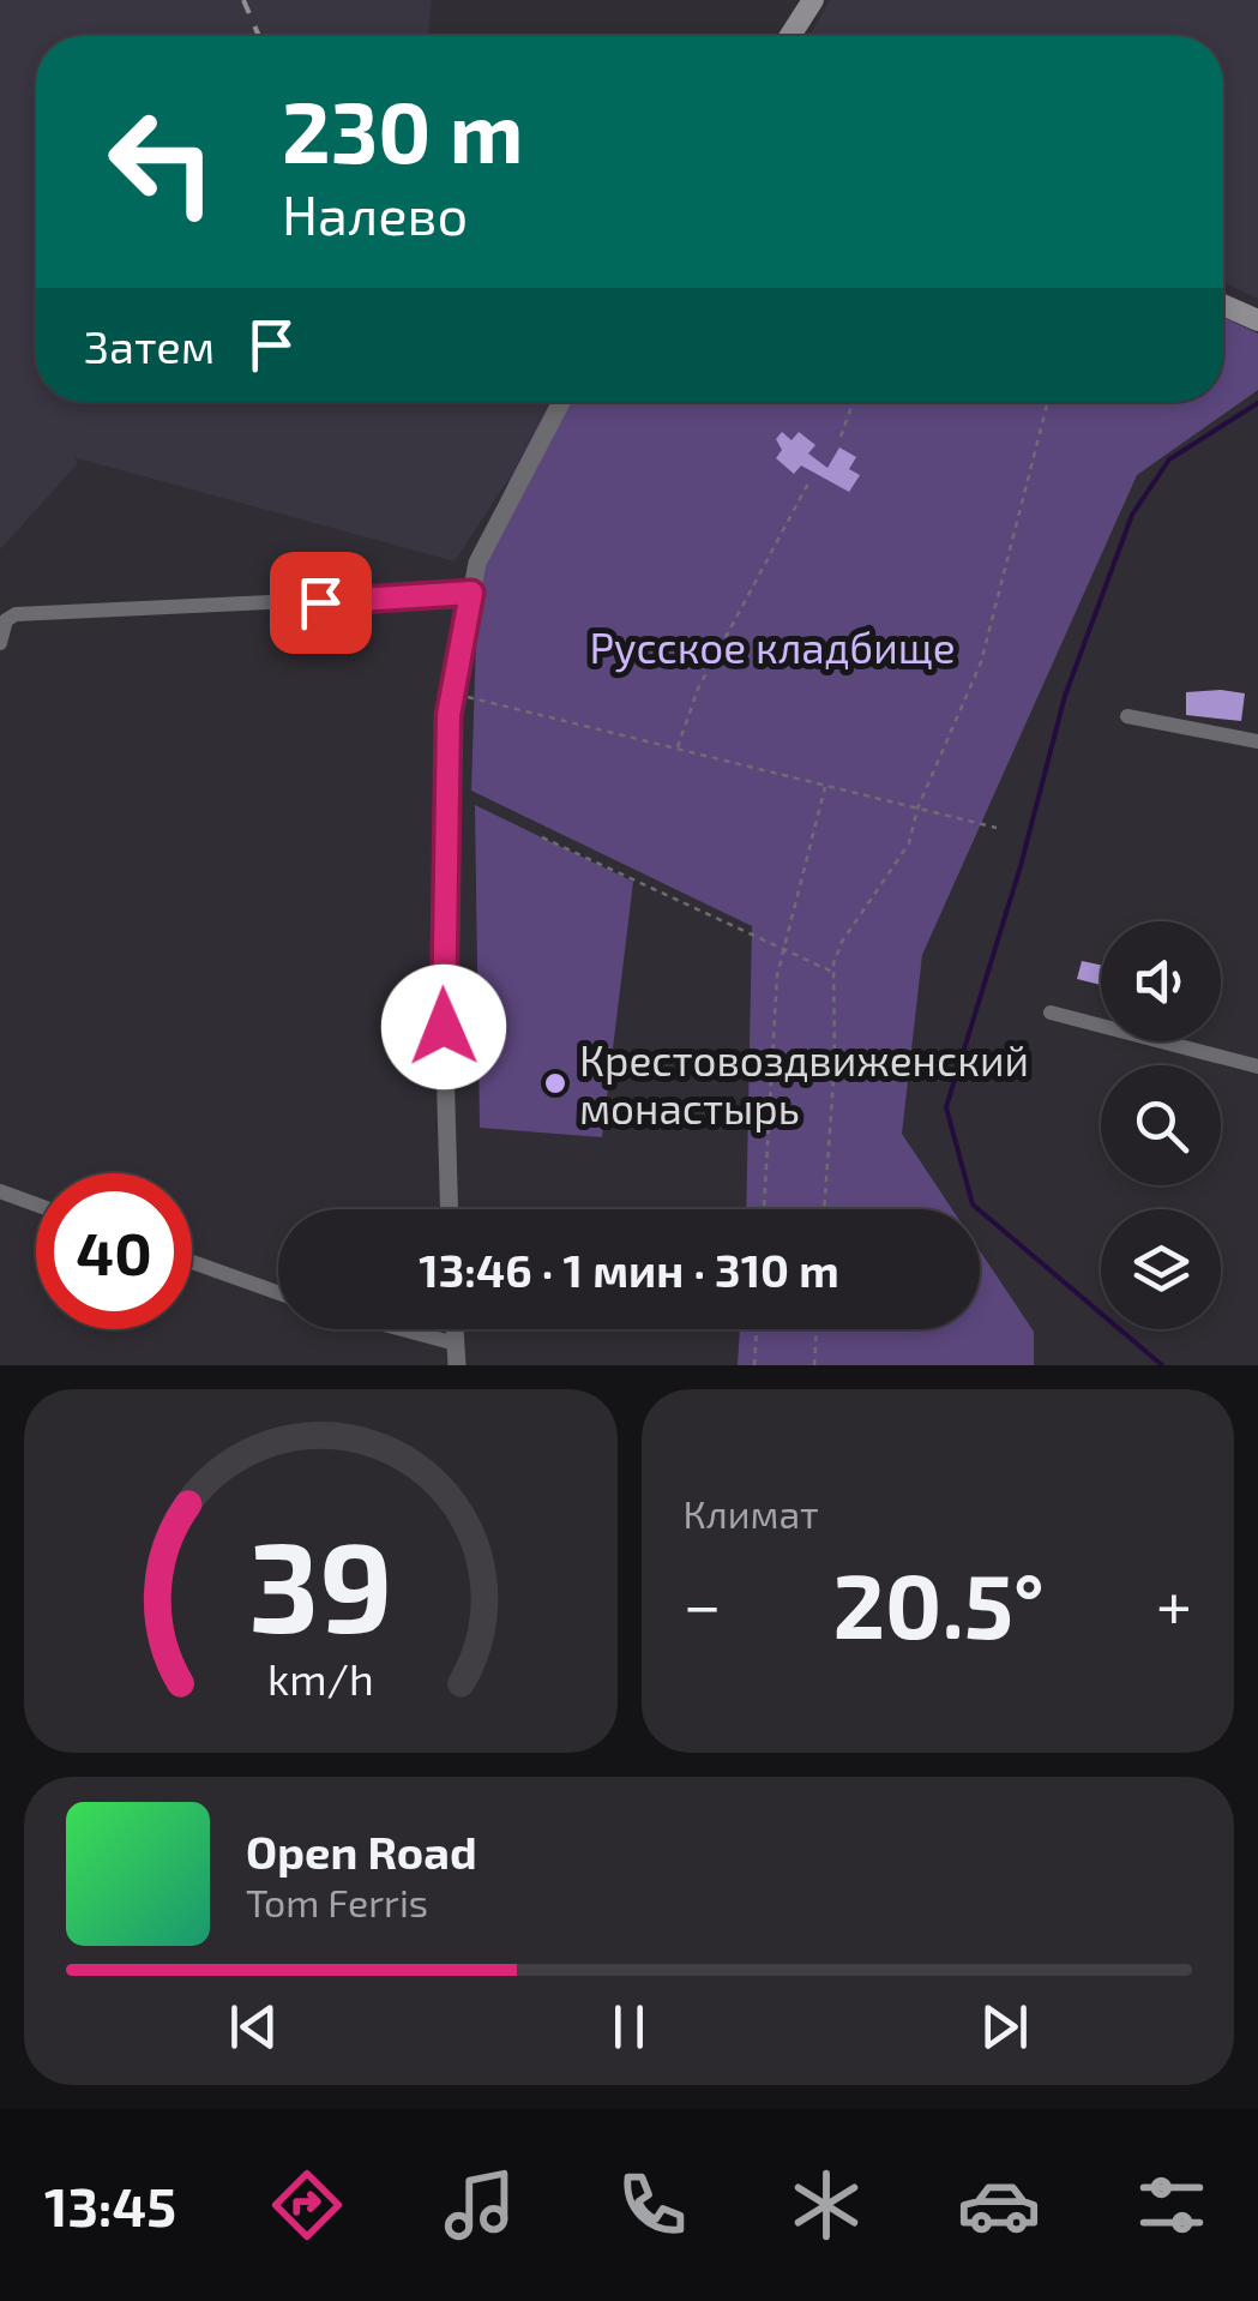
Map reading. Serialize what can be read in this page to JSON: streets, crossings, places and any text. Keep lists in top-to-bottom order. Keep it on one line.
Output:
{"parks":["Русское кладбище"],"places":["Крестовоздвиженский монастырь"],"page":{"turn":["230 m","Налево"],"then":"Затем","limit":"40","trip":"13:46 · 1 мин · 310 m","tile":"Климат","heat":["−","20.5°","+"],"song":["Open Road","Tom Ferris"],"tabs":"13:45","gauge":["39","km/h"]}}
